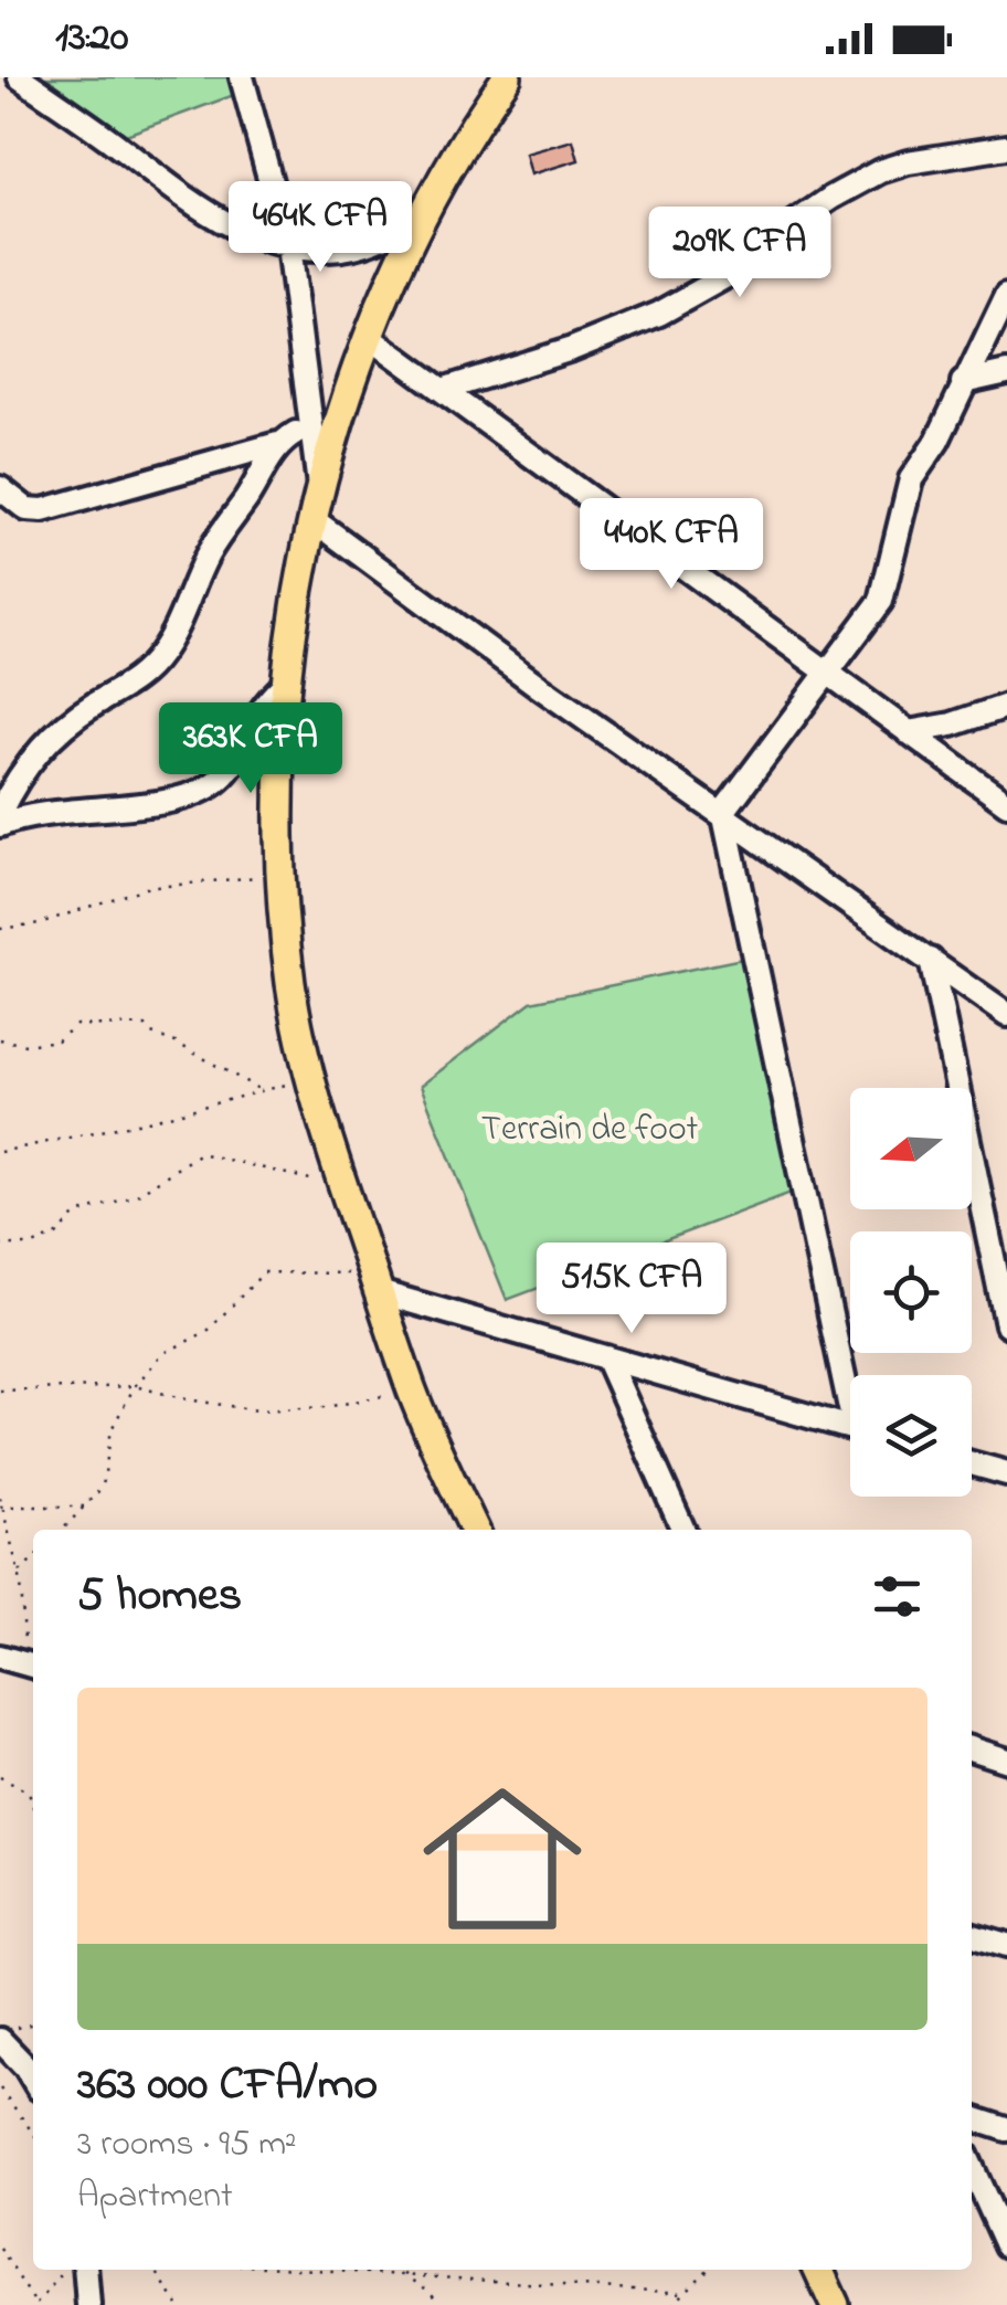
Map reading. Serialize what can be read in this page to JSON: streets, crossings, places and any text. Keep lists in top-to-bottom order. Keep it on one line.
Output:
{"parks":["Terrain de foot"],"north":"left","page":{"status":"13:20","price":["464K CFA","209K CFA","440K CFA","363K CFA","515K CFA"],"heading":"5 homes","list":[{"name":"363 000 CFA/mo","note":"3 rooms · 95 m² · Apartment"}]}}
